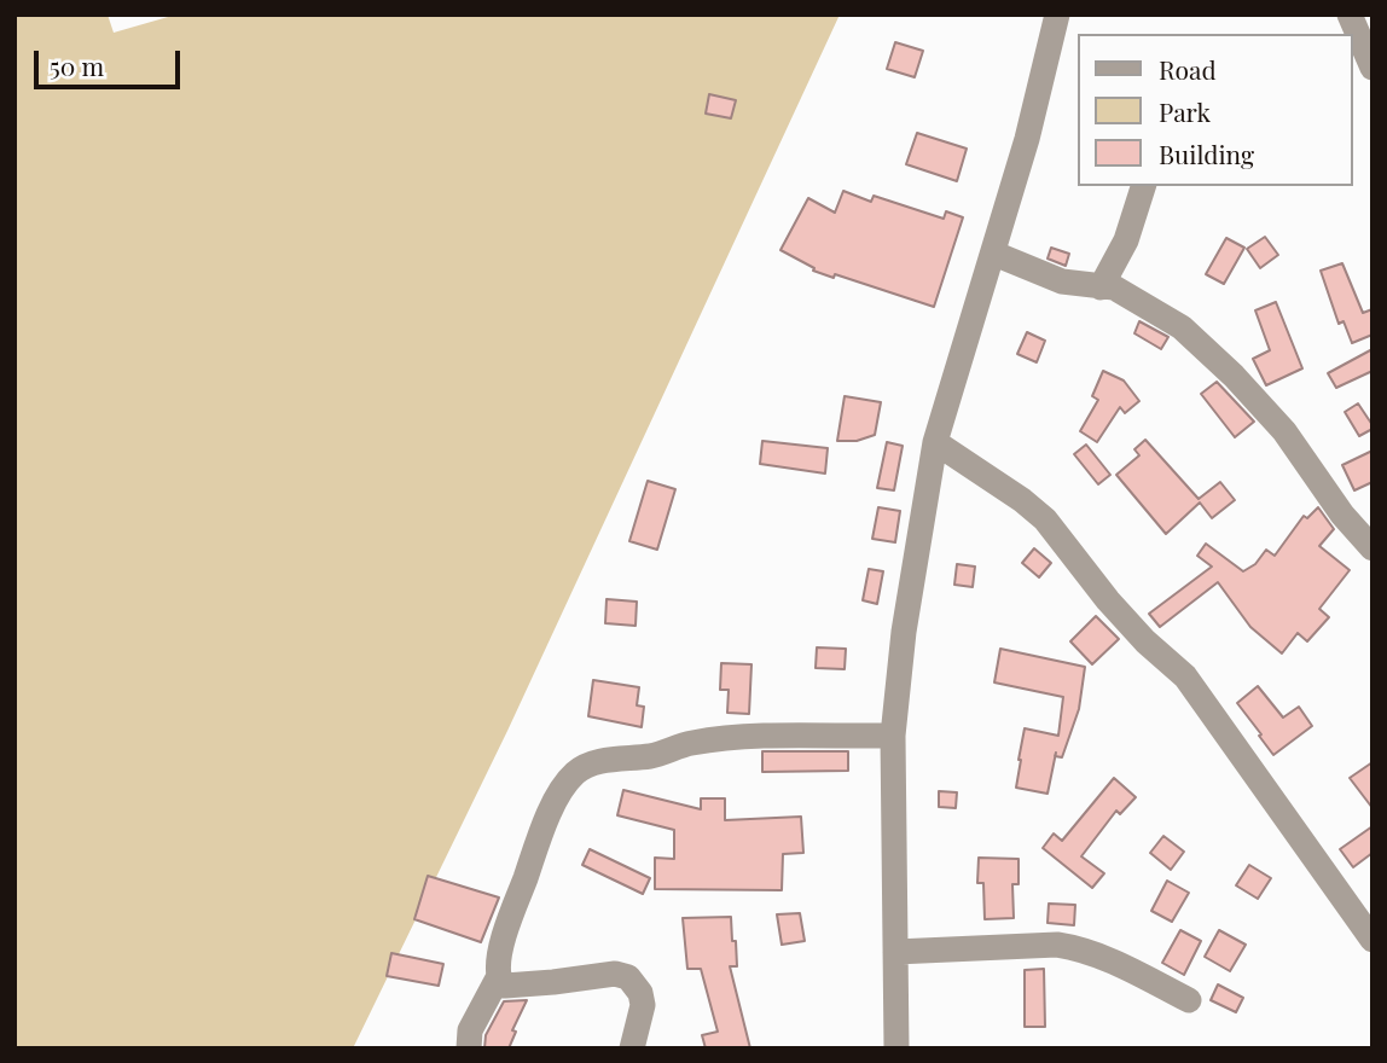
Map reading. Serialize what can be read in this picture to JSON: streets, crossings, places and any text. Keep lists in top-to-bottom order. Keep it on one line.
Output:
{"legend":["Road","Park","Building"],"scale_bar":"50 m"}
